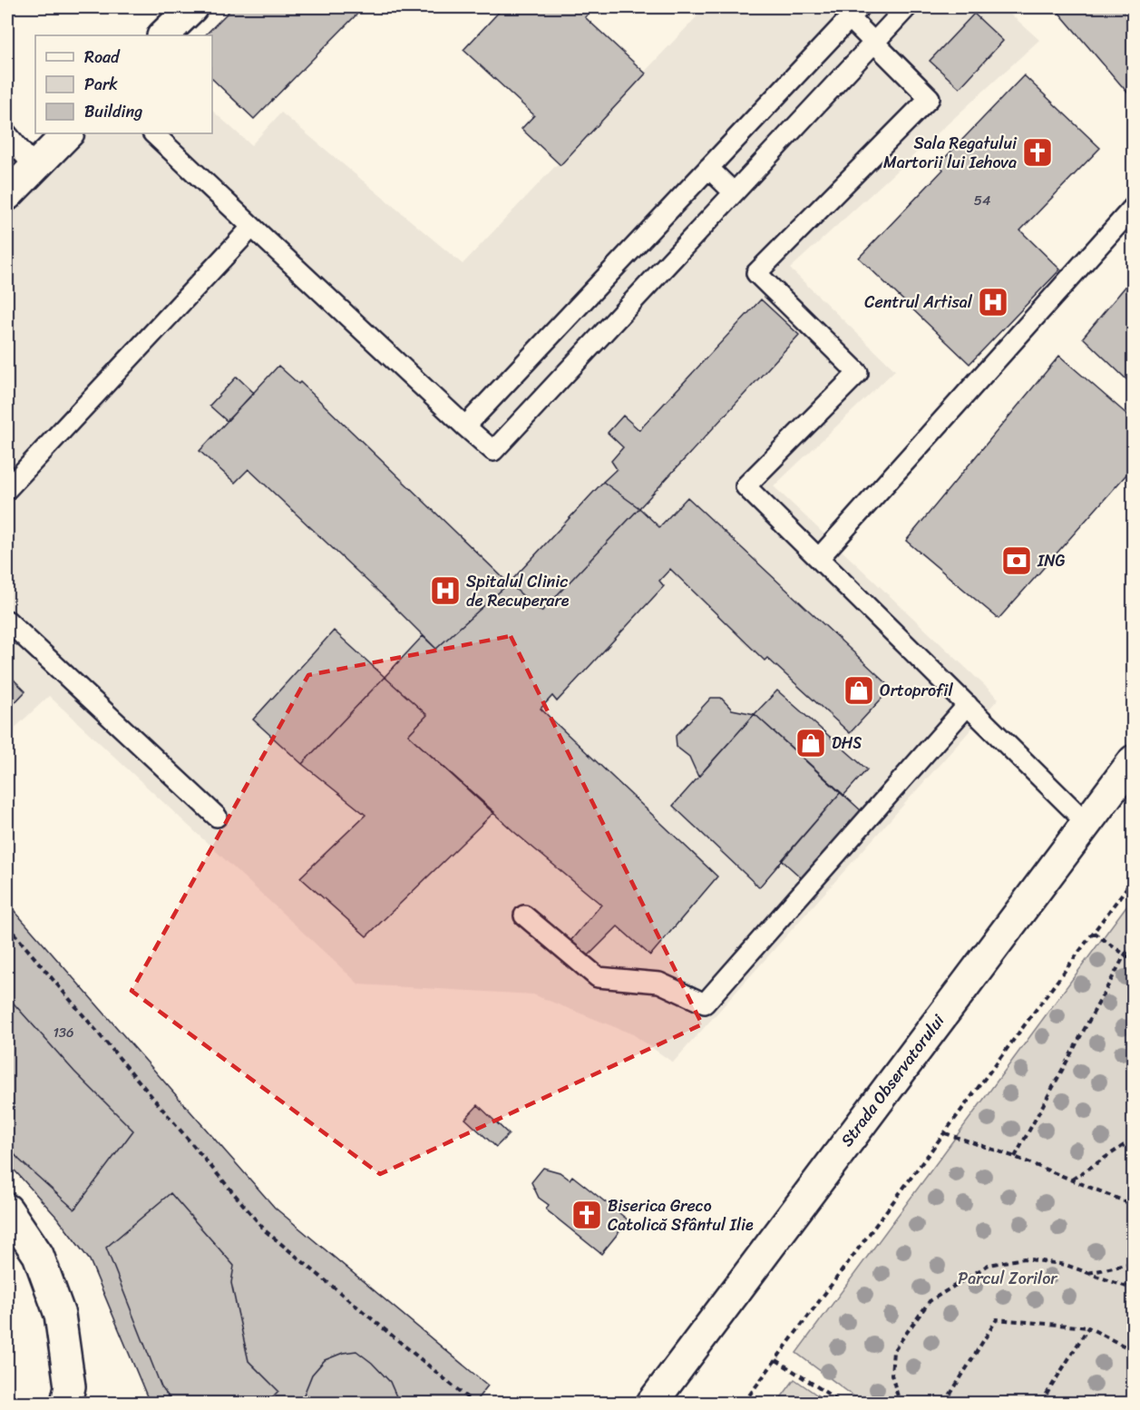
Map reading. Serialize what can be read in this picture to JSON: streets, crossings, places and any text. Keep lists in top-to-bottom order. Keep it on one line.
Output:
{"streets":{"main road":["Strada Observatorului"]},"parks":["Parcul Zorilor"],"places":{"church":["Sala Regatului Martorii lui Iehova","Biserica Greco Catolică Sfântul Ilie"],"hospital":["Centrul Artisal","Spitalul Clinic de Recuperare"],"bank":["ING"],"shop":["Ortoprofil","DHS"]},"house_numbers":["54","136"],"legend":["Road","Park","Building"]}
